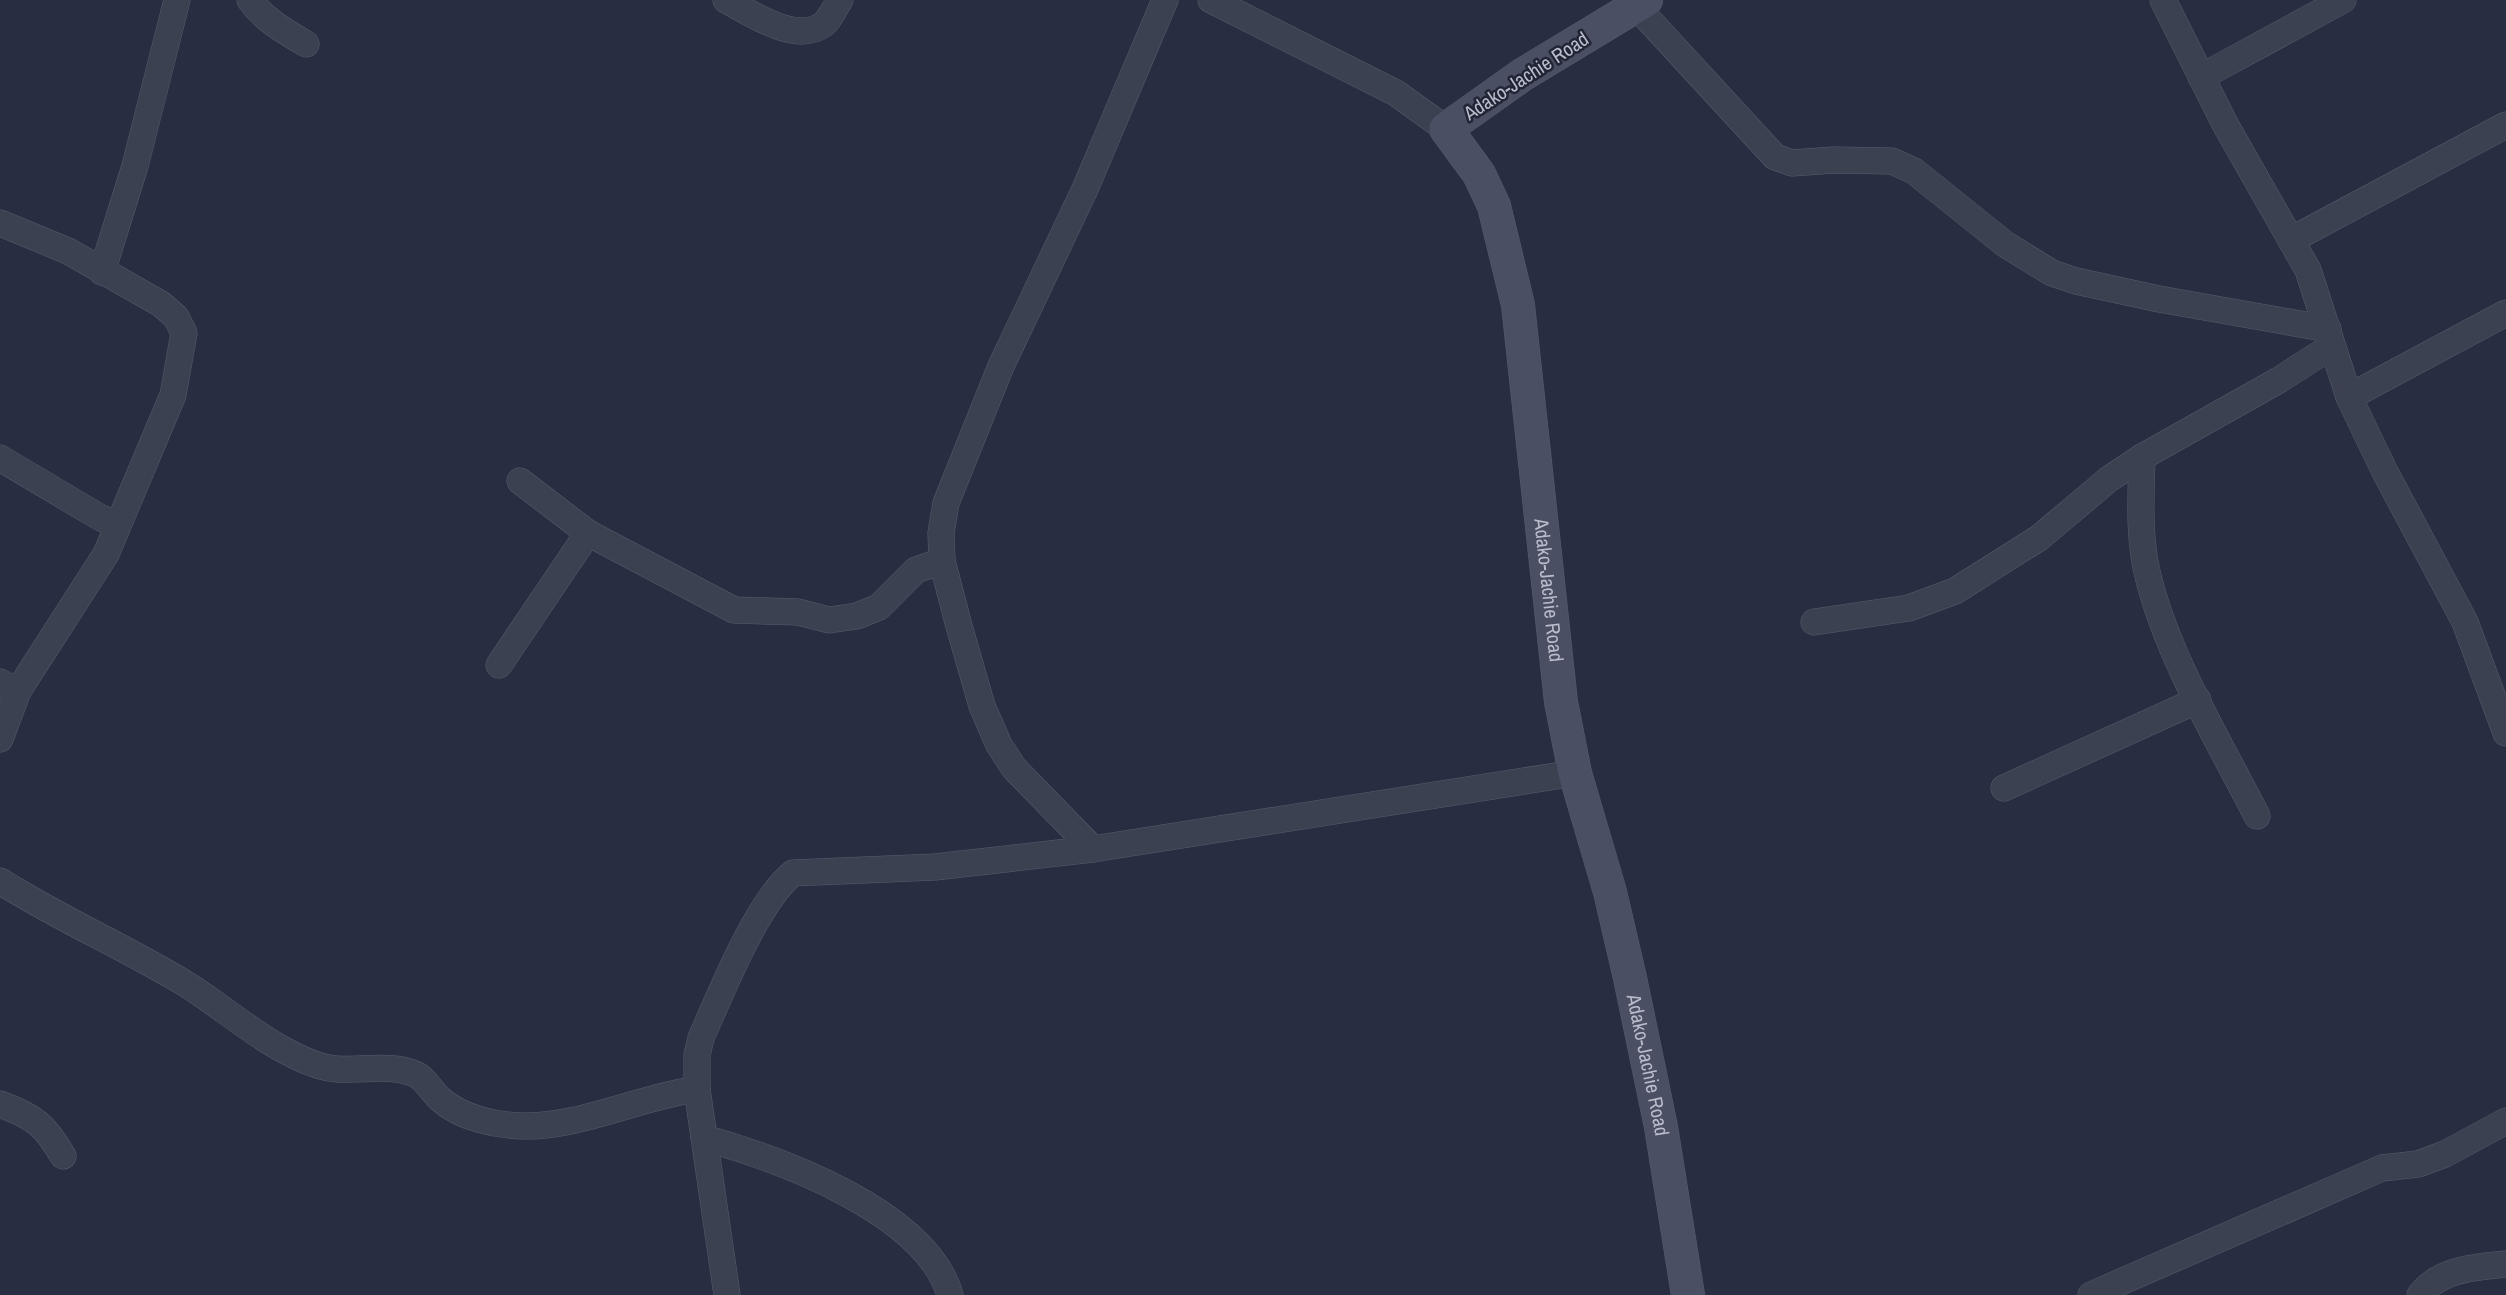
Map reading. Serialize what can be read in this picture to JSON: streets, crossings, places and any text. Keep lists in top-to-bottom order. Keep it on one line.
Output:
{"streets":{"street":["Adako-Jachie Road"]}}
